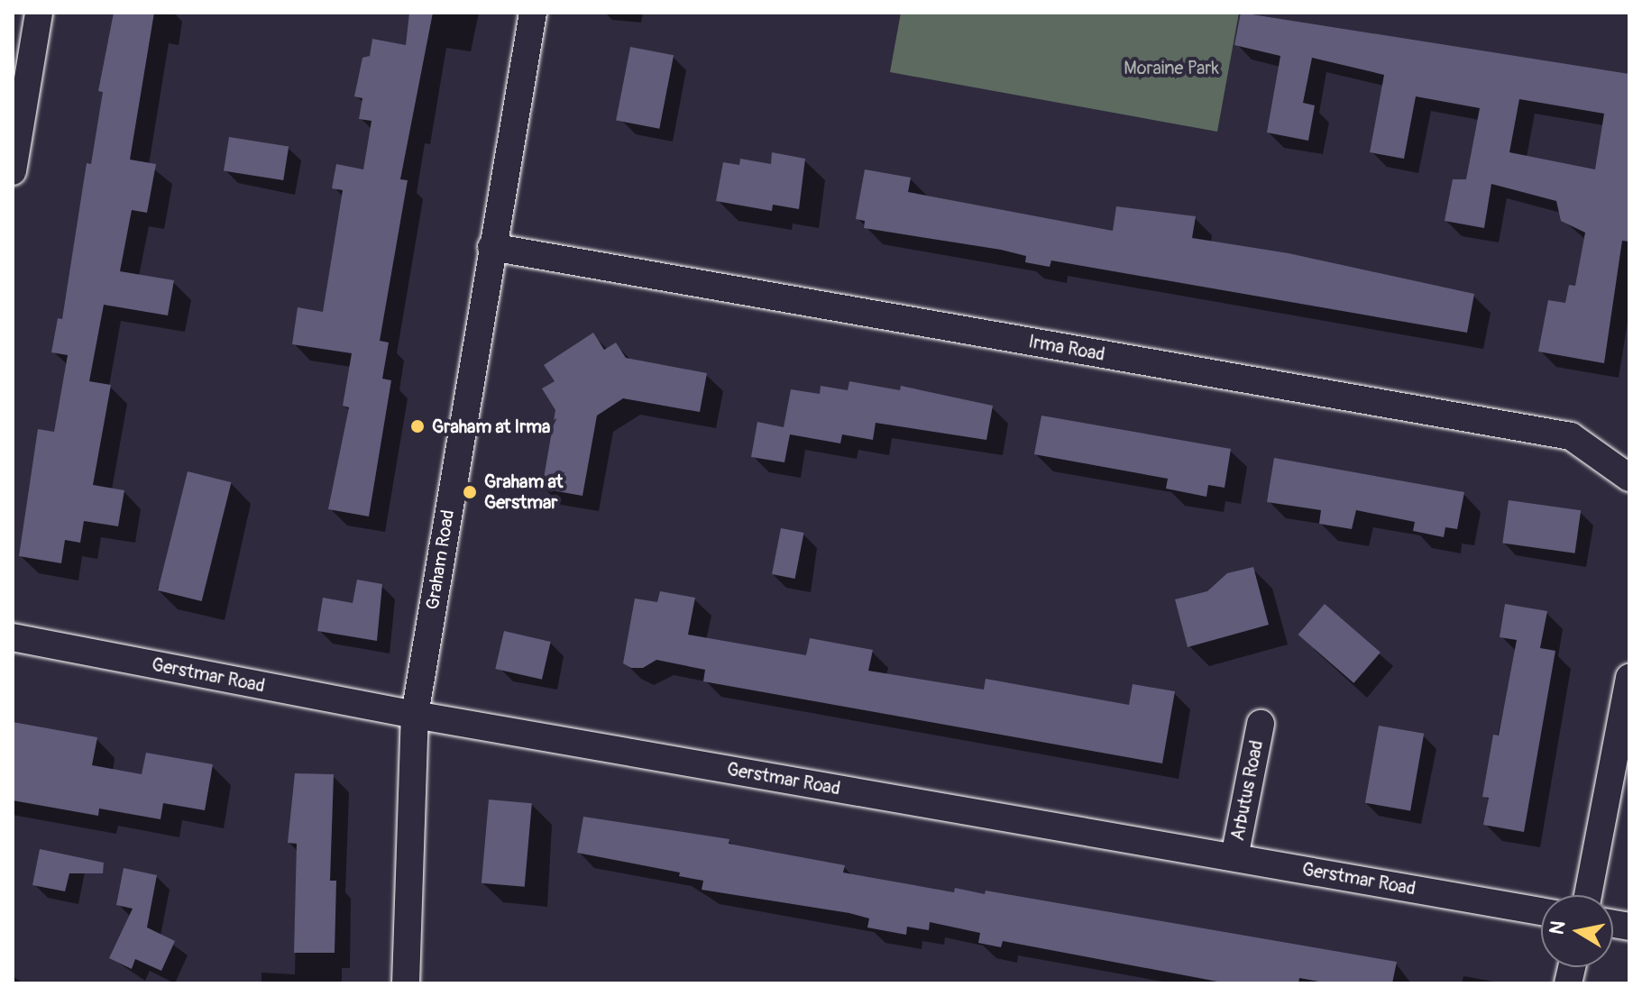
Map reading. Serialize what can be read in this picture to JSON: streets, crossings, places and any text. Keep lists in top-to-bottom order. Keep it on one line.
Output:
{"streets":{"street":["Irma Road","Graham Road","Gerstmar Road","Arbutus Road"]},"crossings":[["Irma Road","Graham Road"],["Graham Road","Gerstmar Road"],["Gerstmar Road","Arbutus Road"]],"parks":["Moraine Park"],"places":["Graham at Irma","Graham at Gerstmar"],"north":"left"}
